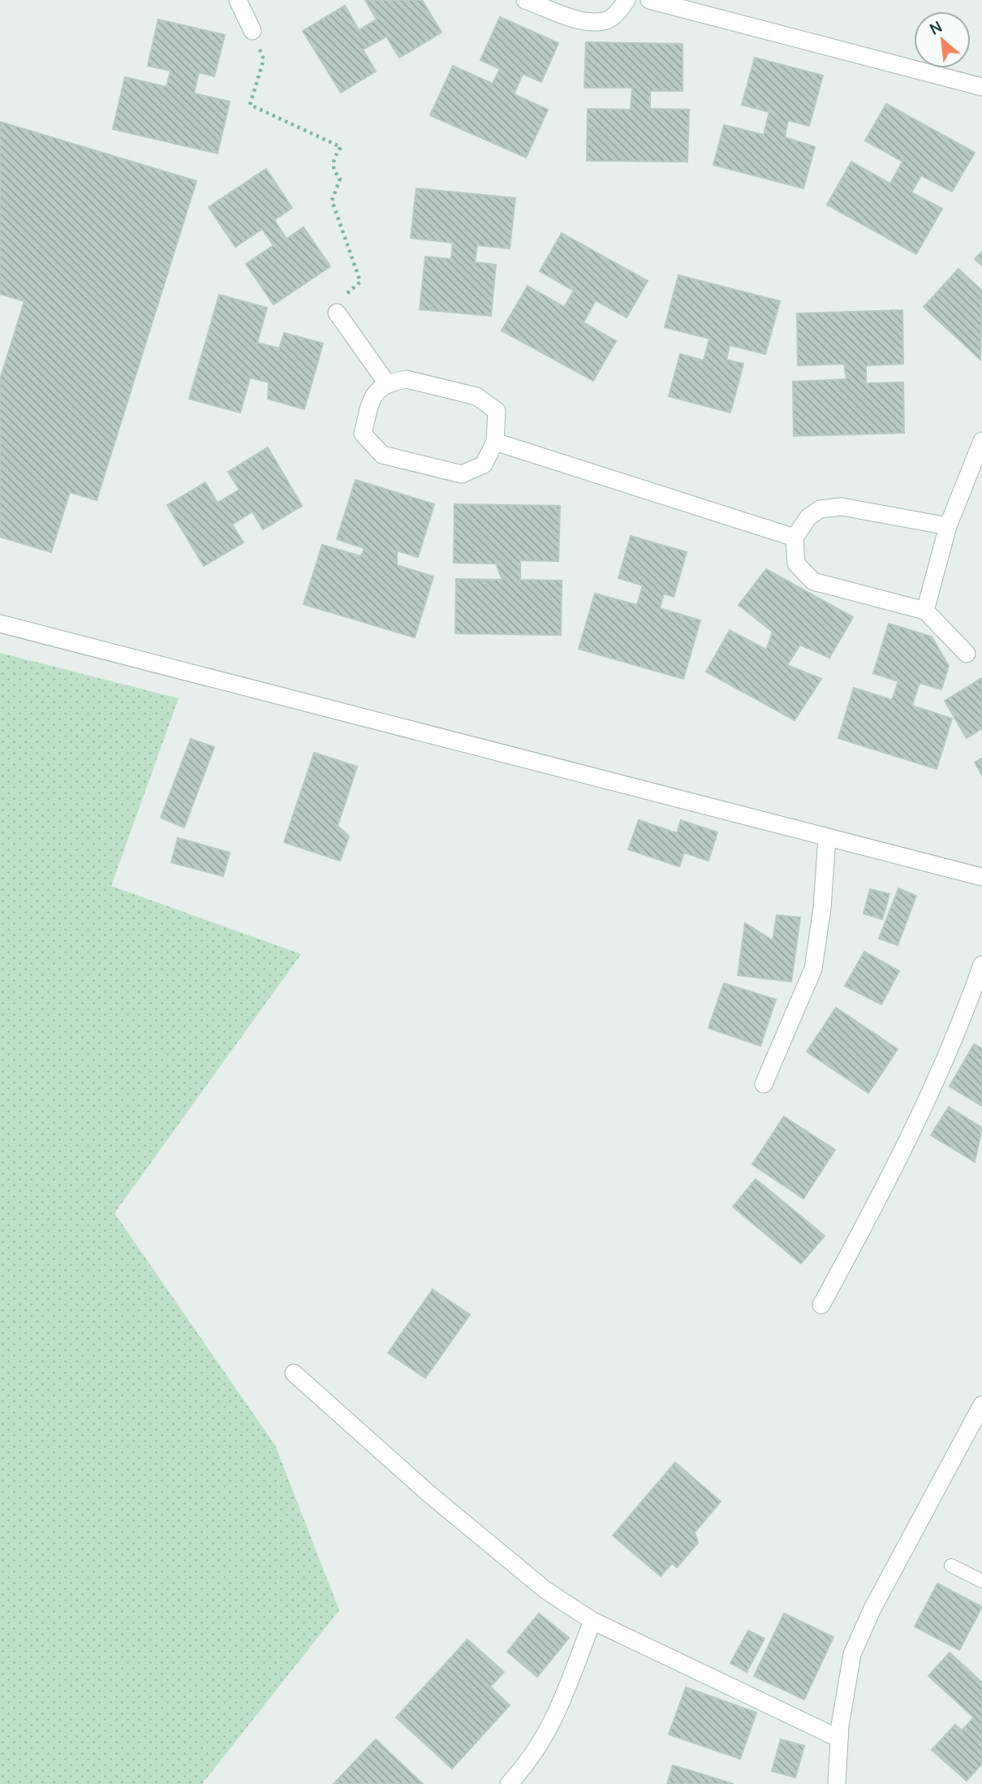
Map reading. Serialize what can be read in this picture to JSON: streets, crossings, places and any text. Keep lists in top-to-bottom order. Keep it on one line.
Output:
{"north":"top left"}
